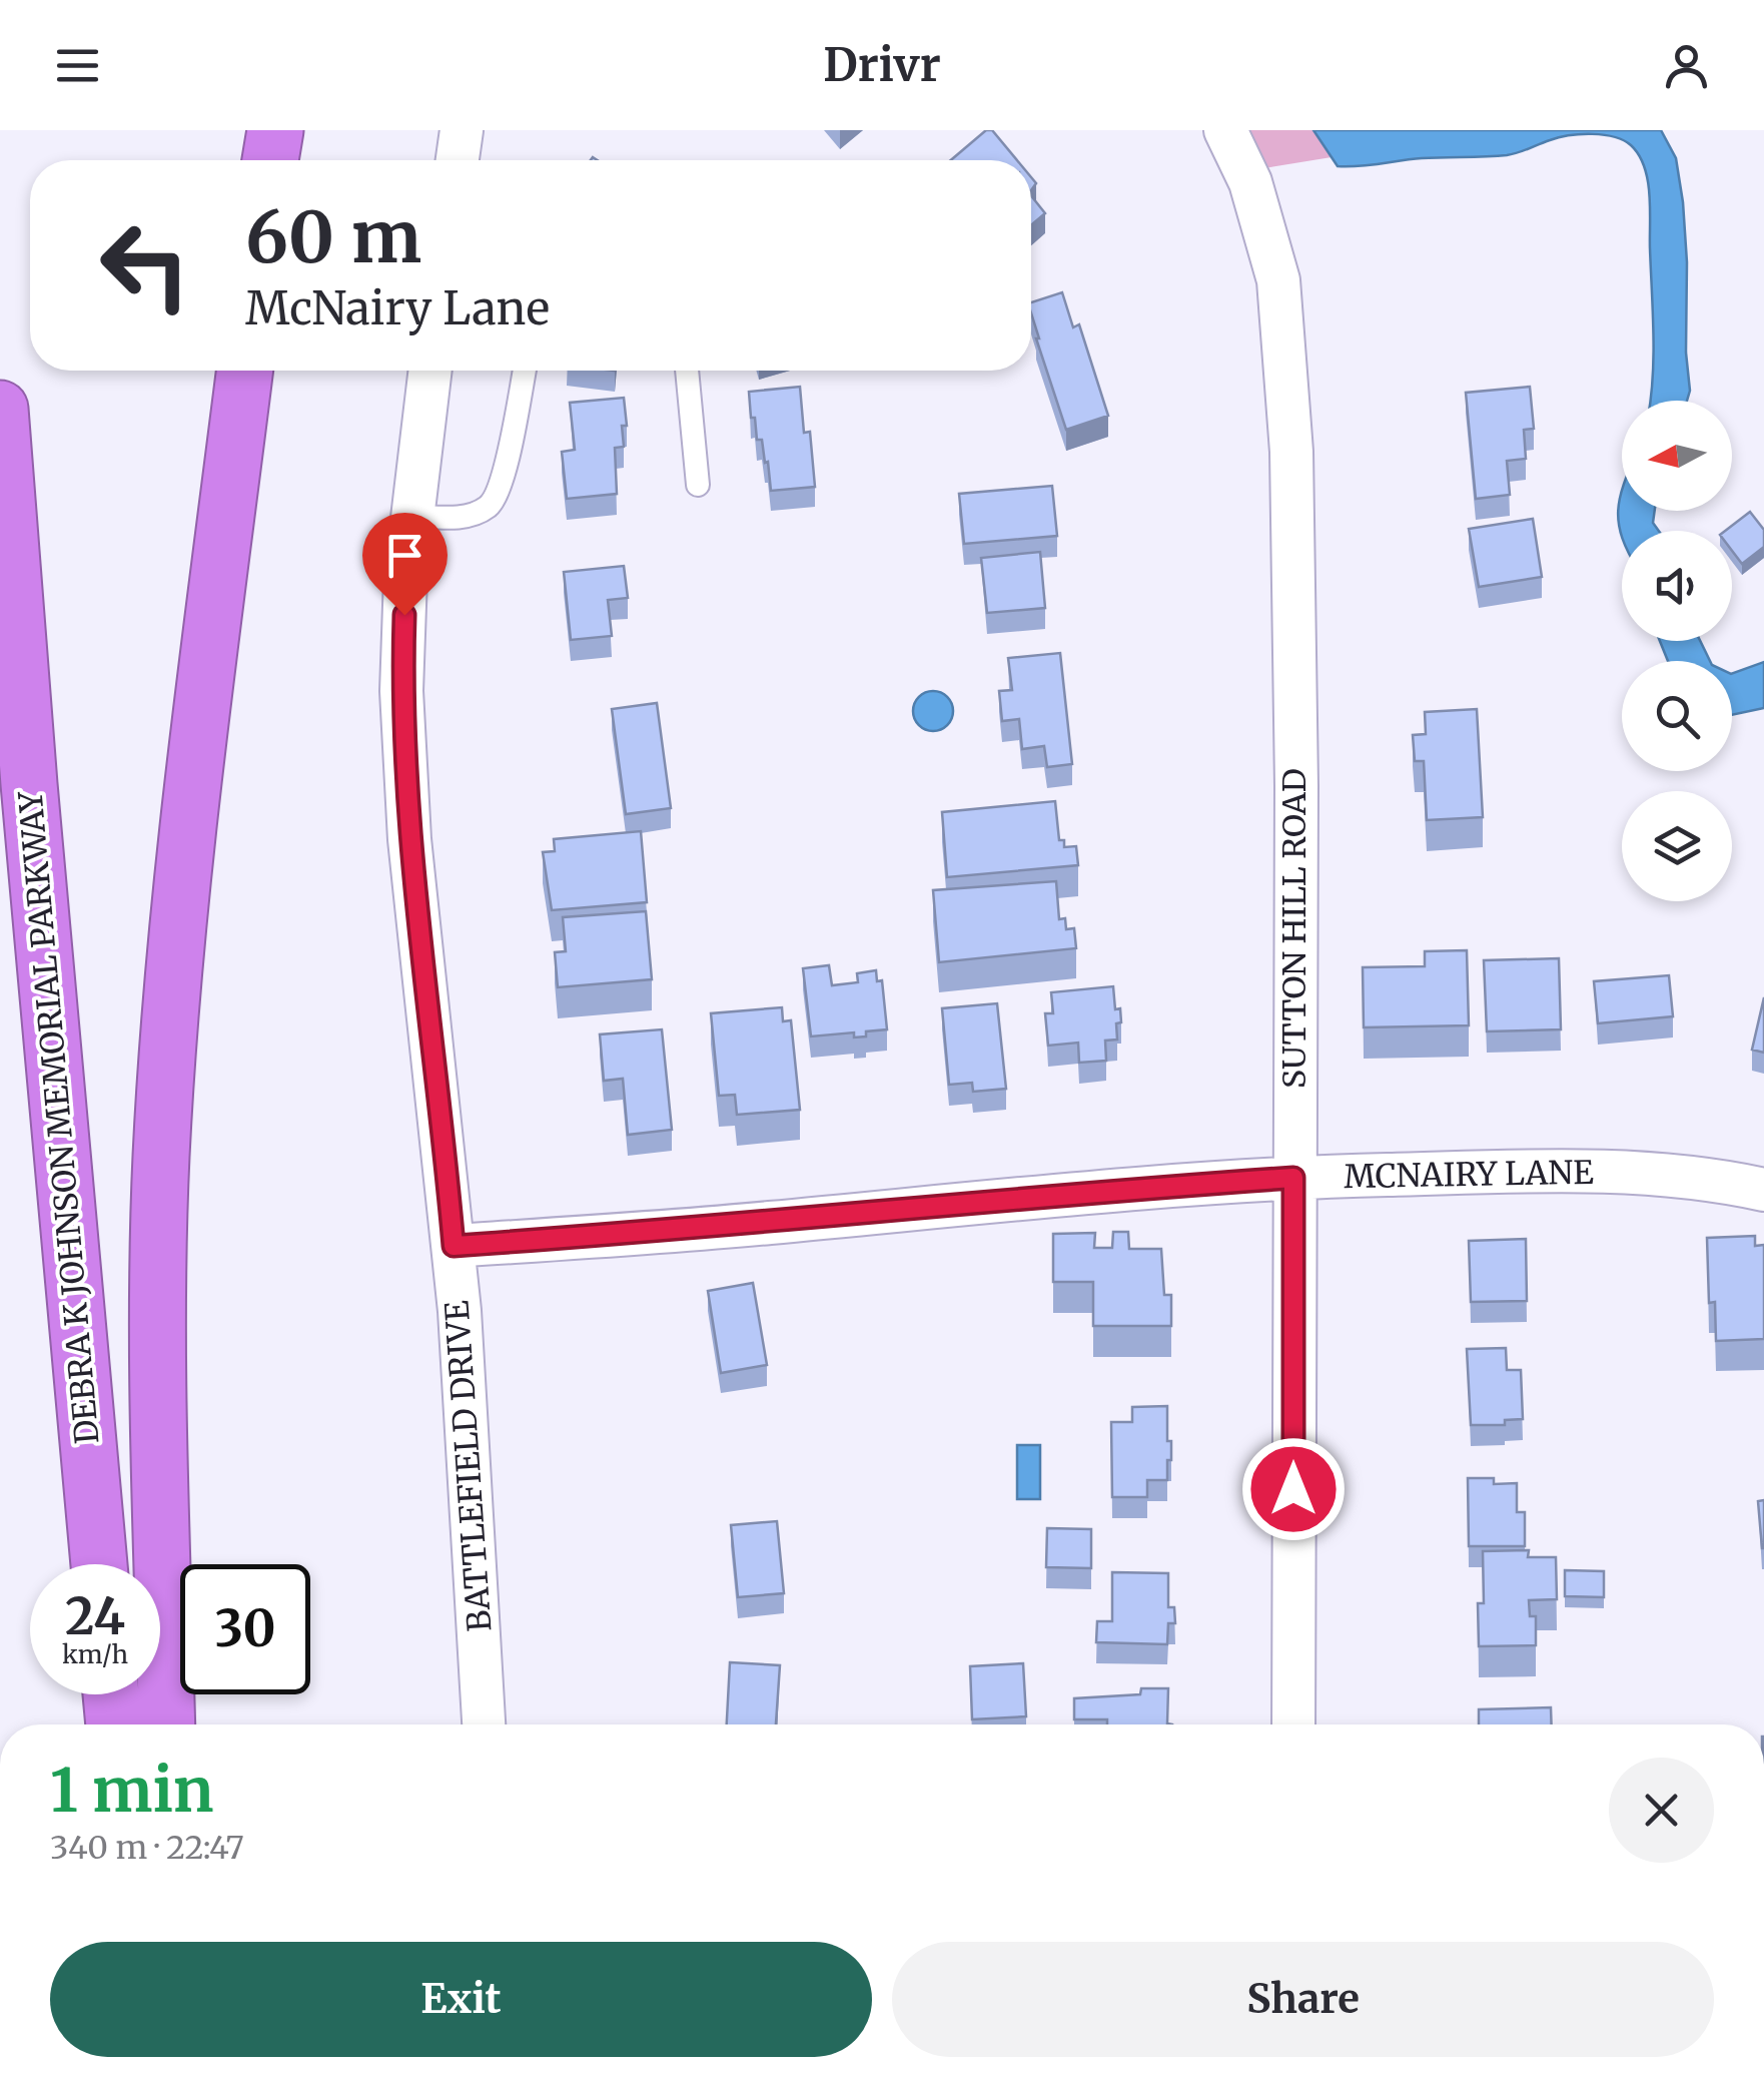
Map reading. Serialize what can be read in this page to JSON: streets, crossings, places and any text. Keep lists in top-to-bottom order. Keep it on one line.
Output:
{"streets":{"highway":["DEBRA K JOHNSON MEMORIAL PARKWAY"],"street":["SUTTON HILL ROAD","MCNAIRY LANE","BATTLEFIELD DRIVE"]},"crossings":[["SUTTON HILL ROAD","MCNAIRY LANE"],["MCNAIRY LANE","BATTLEFIELD DRIVE"]],"north":"left","page":{"header":"Drivr","turn":["60 m","McNairy Lane"],"speed":"24 km/h","limit":"30","heading":["1 min","340 m · 22:47"],"buttons":["Exit","Share"]}}
